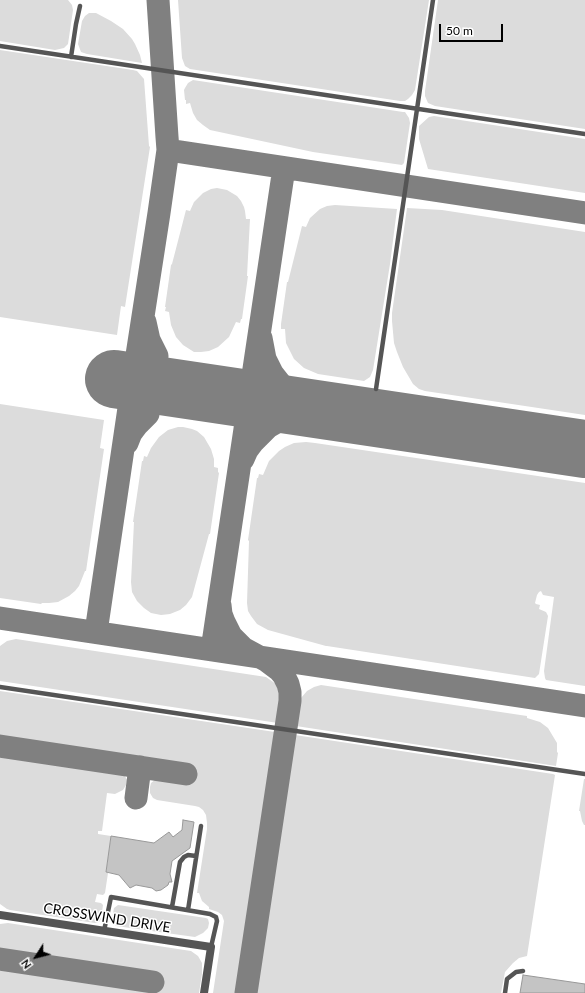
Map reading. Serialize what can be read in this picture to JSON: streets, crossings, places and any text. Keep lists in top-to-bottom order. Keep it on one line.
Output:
{"streets":{"street":["CROSSWIND DRIVE"]},"scale_bar":"50 m","north":"bottom left"}
